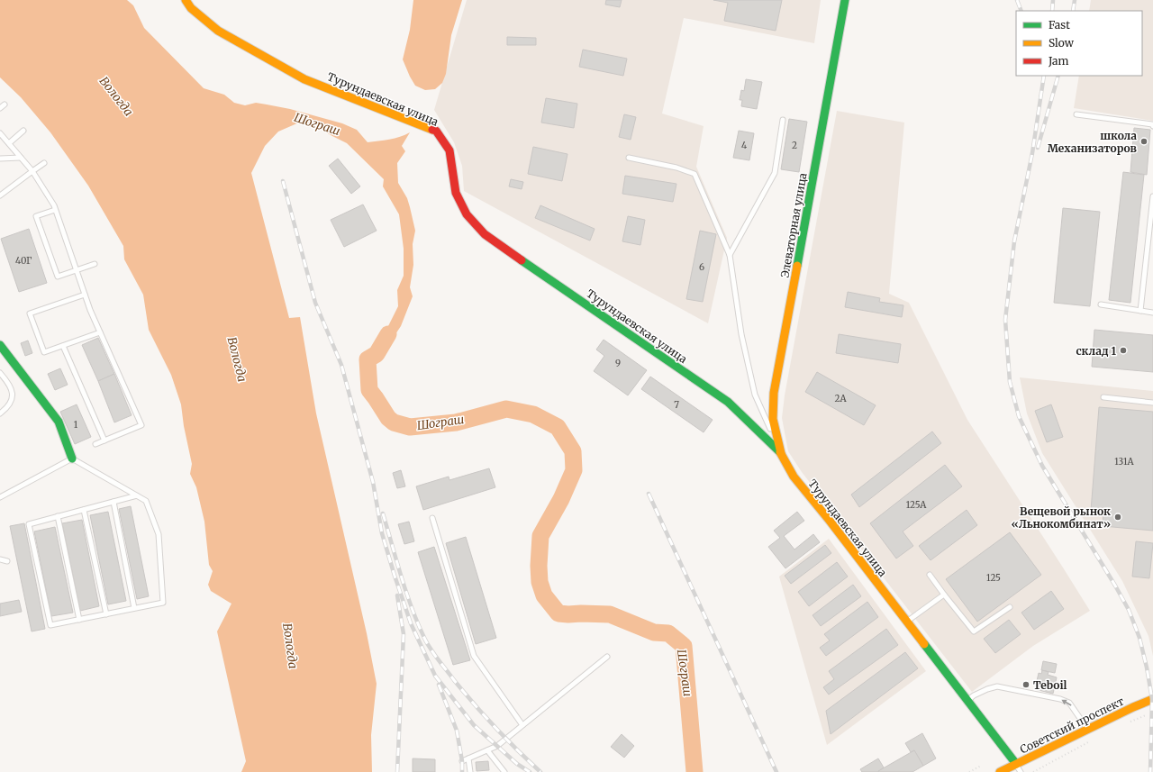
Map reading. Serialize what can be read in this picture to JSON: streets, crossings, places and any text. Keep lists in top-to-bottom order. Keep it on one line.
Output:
{"streets":{"street":["Турундаевская улица","Элеваторная улица","Советский проспект"]},"crossings":[["Турундаевская улица","Элеваторная улица"],["Турундаевская улица","Советский проспект"]],"water":["Вологда","Шограш"],"places":["школа Механизаторов","склад 1","Вещевой рынок «Льнокомбинат»","Teboil"],"house_numbers":["4","2","40Г","6","9","2А","7","1","131А","125А","125"],"legend":["Fast","Slow","Jam"]}
